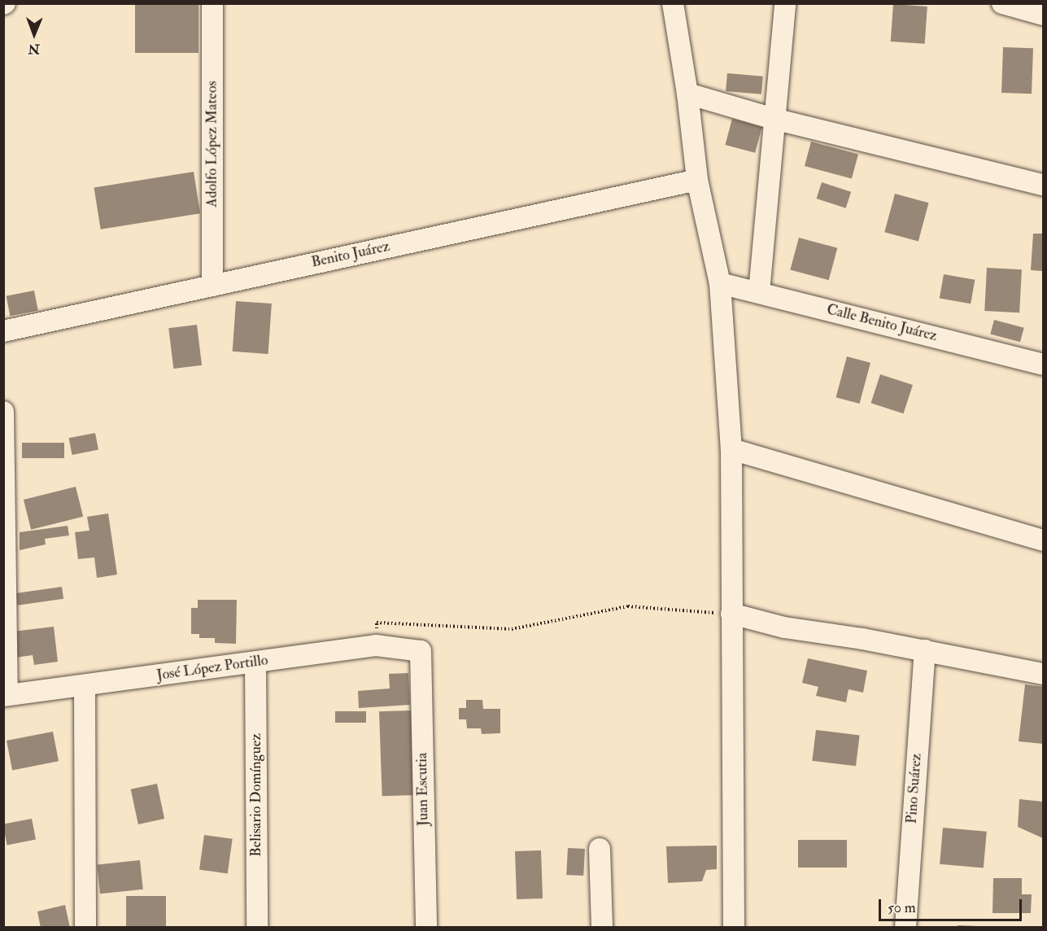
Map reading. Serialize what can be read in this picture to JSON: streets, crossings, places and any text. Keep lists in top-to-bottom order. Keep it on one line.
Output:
{"streets":{"street":["Adolfo López Mateos","Benito Juárez","Calle Benito Juárez","José López Portillo","Pino Suárez","Juan Escutia","Belisario Domínguez"]},"crossings":[["Adolfo López Mateos","Benito Juárez"],["José López Portillo","Juan Escutia"],["José López Portillo","Belisario Domínguez"]],"scale_bar":"50 m","north":"bottom"}
